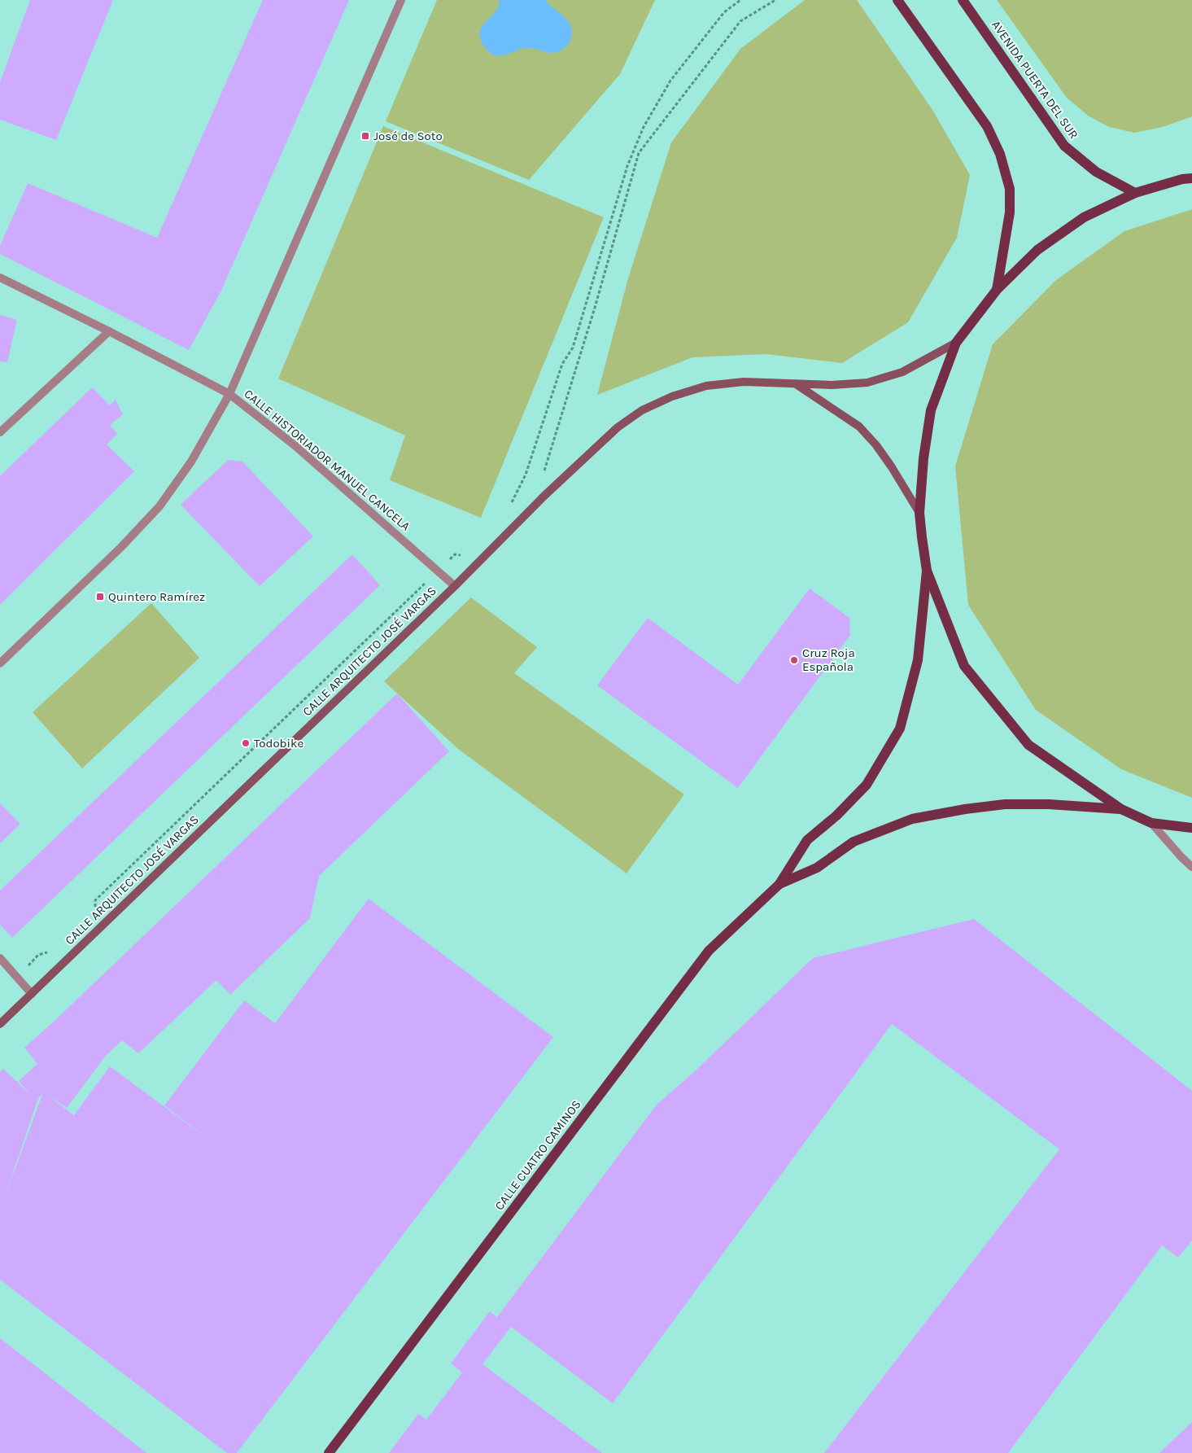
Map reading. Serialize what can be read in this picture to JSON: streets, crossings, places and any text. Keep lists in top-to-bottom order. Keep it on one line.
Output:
{"streets":{"main road":["AVENIDA PUERTA DEL SUR","CALLE CUATRO CAMINOS"],"street":["CALLE HISTORIADOR MANUEL CANCELA","CALLE ARQUITECTO JOSÉ VARGAS"]},"crossings":[["CALLE HISTORIADOR MANUEL CANCELA","CALLE ARQUITECTO JOSÉ VARGAS"]],"places":{"transit":["José de Soto","Quintero Ramírez"],"other":["Cruz Roja Española","Todobike"]}}
